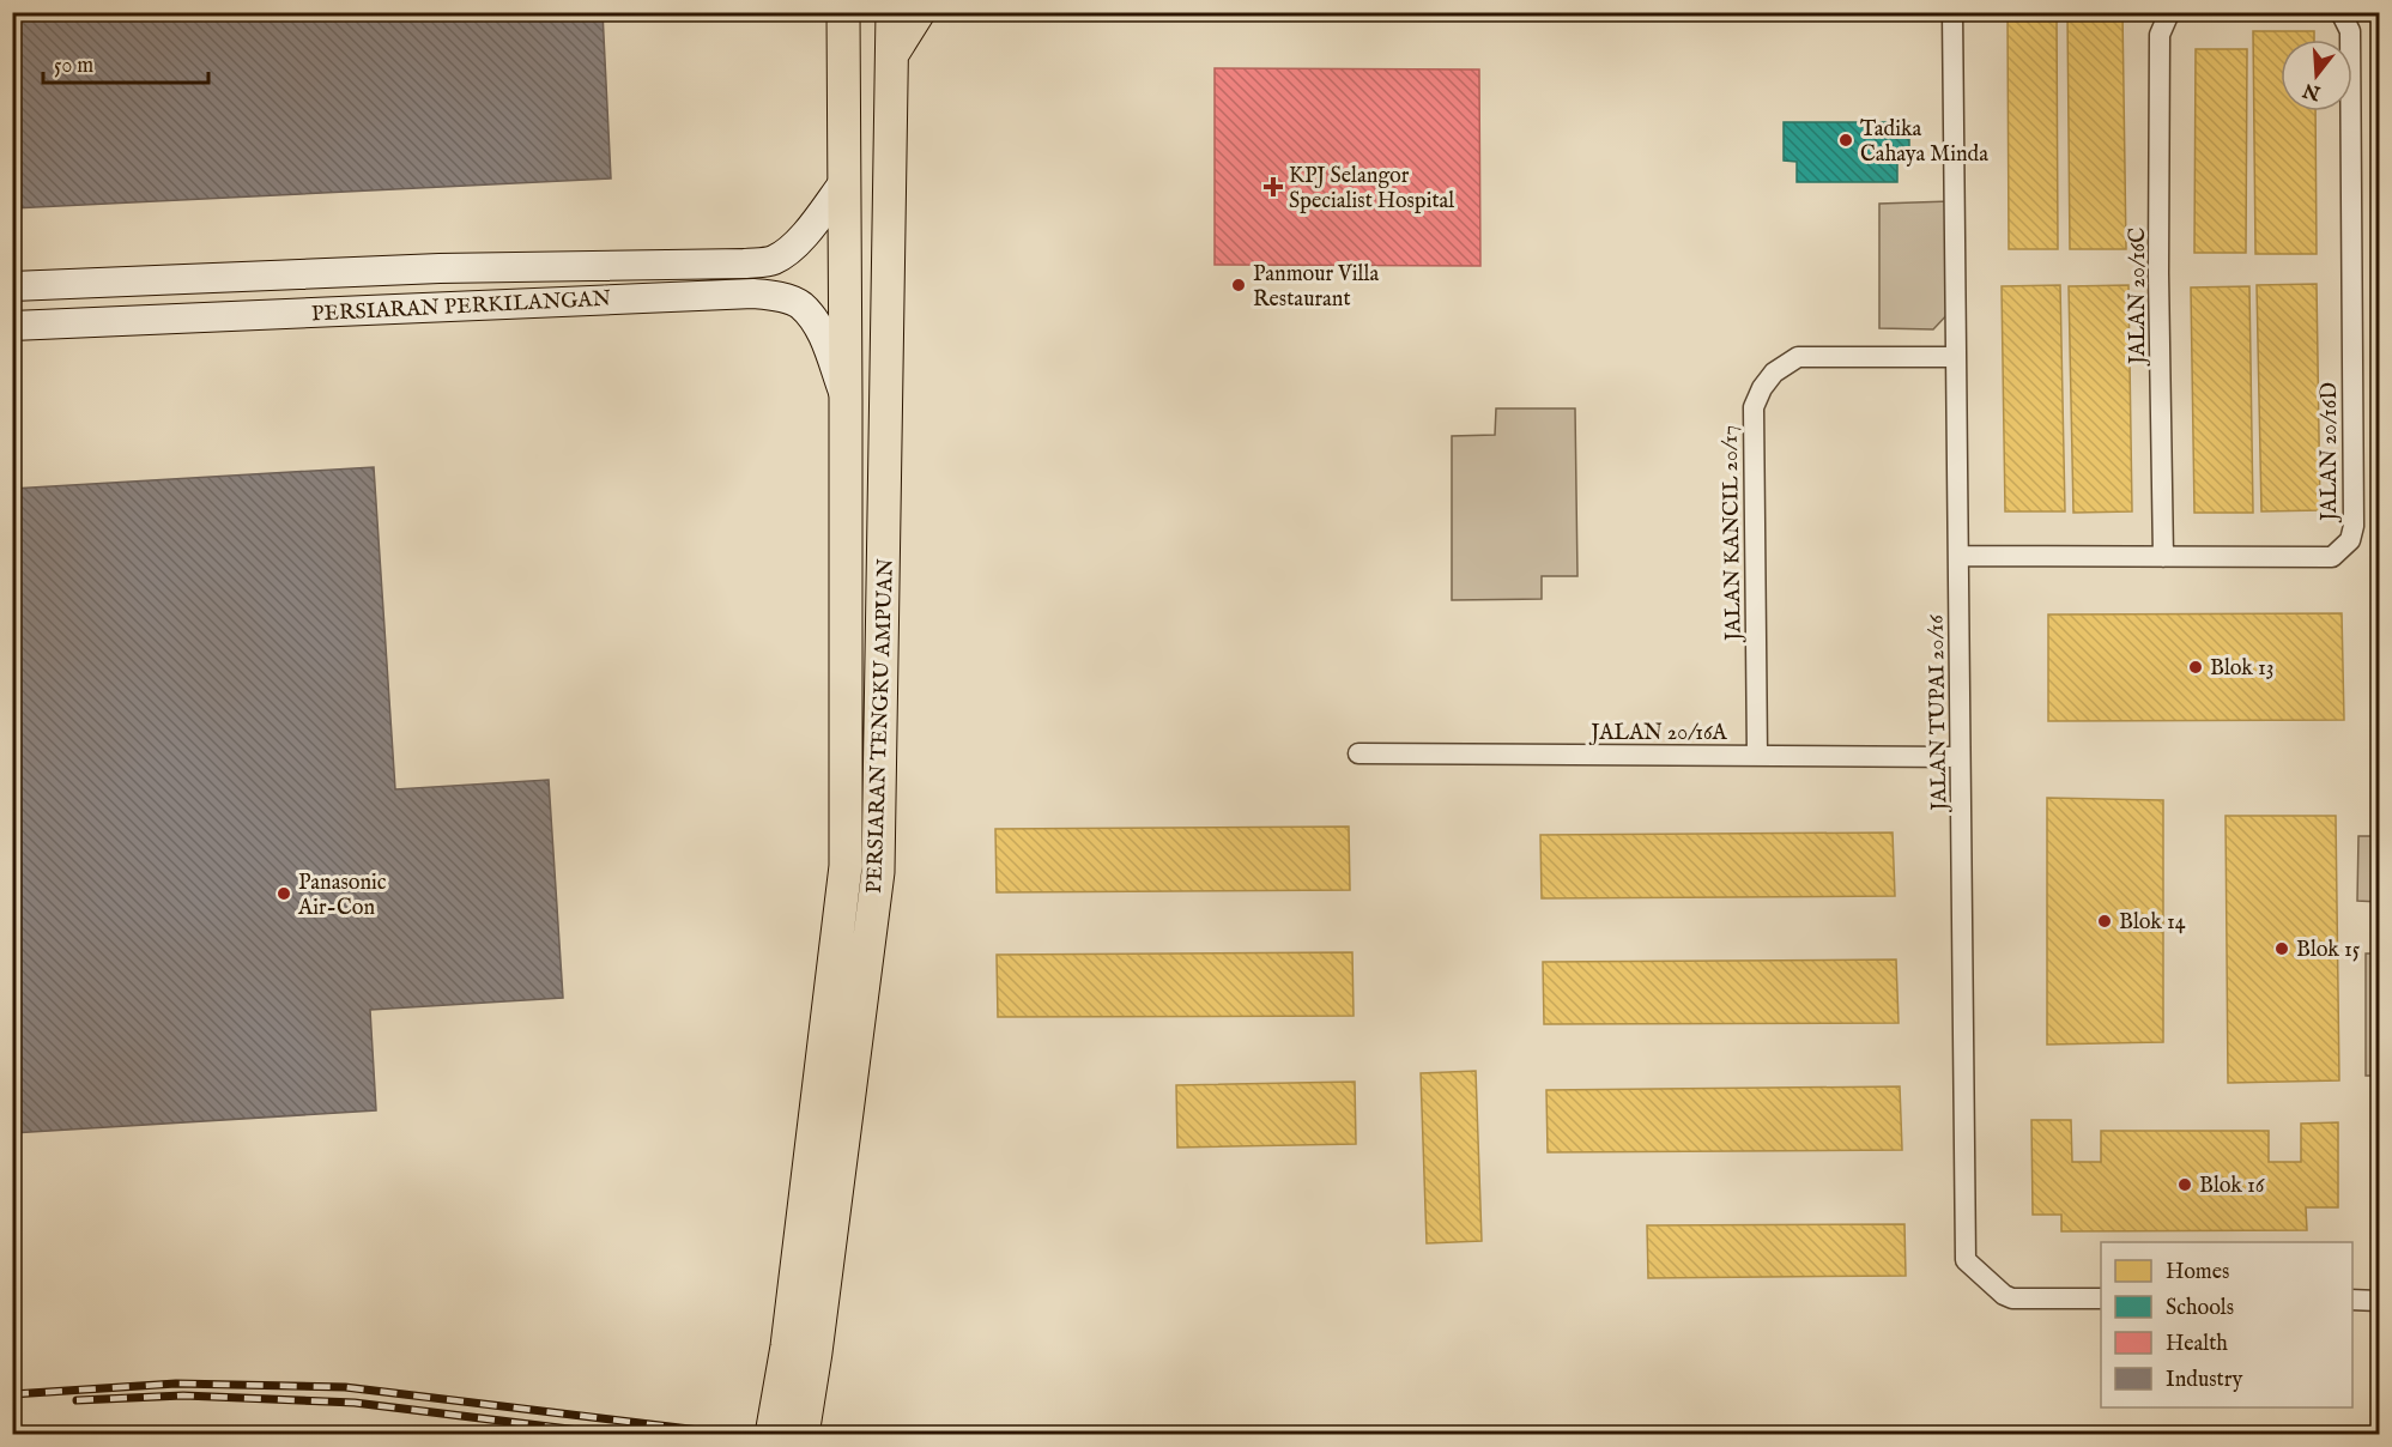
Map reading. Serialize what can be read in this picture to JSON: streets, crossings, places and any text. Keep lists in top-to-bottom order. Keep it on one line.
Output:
{"streets":{"main road":["PERSIARAN PERKILANGAN","PERSIARAN TENGKU AMPUAN"],"street":["JALAN 20/16C","JALAN 20/16D","JALAN KANCIL 20/17","JALAN TUPAI 20/16","JALAN 20/16A"]},"crossings":[["JALAN 20/16C","JALAN 20/16D"],["PERSIARAN PERKILANGAN","PERSIARAN TENGKU AMPUAN"],["JALAN 20/16D","JALAN TUPAI 20/16"],["JALAN KANCIL 20/17","JALAN TUPAI 20/16"],["JALAN KANCIL 20/17","JALAN 20/16A"],["JALAN TUPAI 20/16","JALAN 20/16A"]],"places":{"other":["Tadika Cahaya Minda","Panmour Villa Restaurant","Blok 13","Panasonic Air-Con","Blok 14","Blok 15","Blok 16"],"health":["KPJ Selangor Specialist Hospital"]},"legend":["Homes","Schools","Health","Industry"],"scale_bar":"50 m","north":"bottom"}
